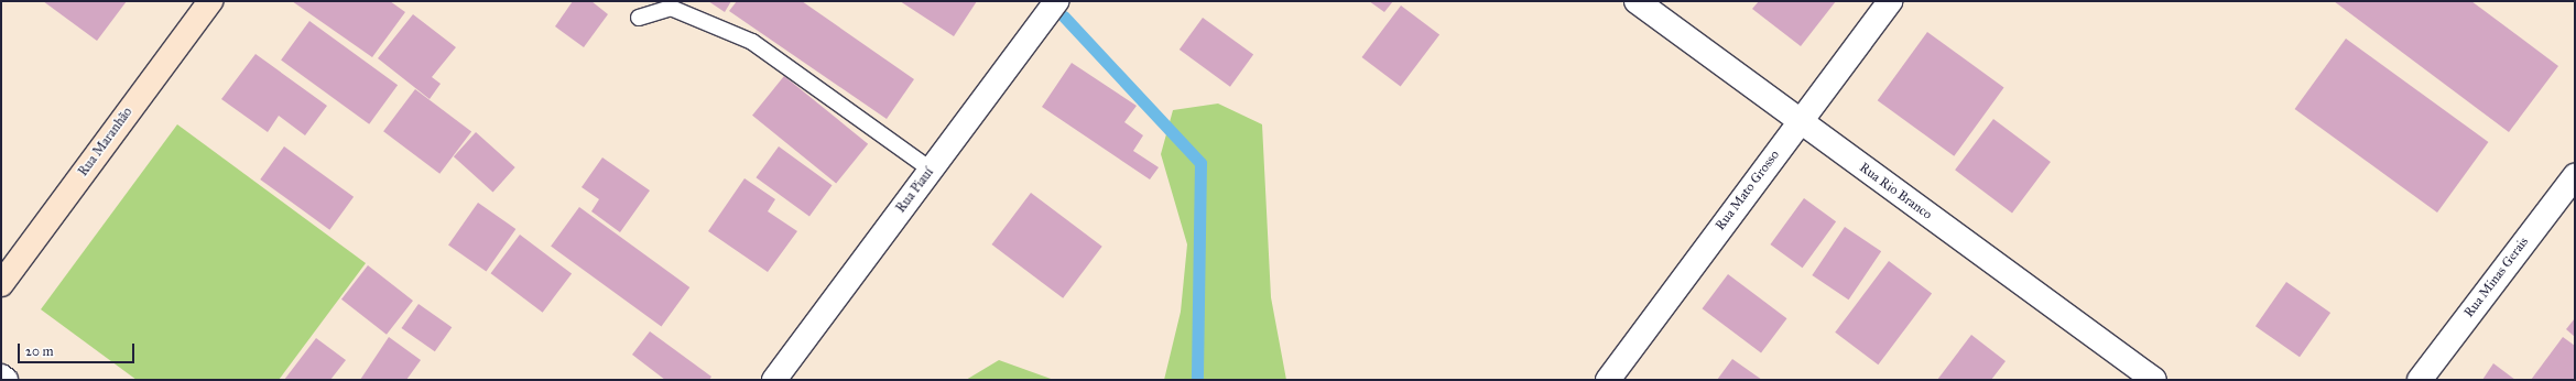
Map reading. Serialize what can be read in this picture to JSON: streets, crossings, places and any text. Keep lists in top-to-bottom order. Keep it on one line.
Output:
{"streets":{"main road":["Rua Maranhão"],"street":["Rua Piauí","Rua Mato Grosso","Rua Rio Branco","Rua Minas Gerais"]},"crossings":[["Rua Mato Grosso","Rua Rio Branco"]],"scale_bar":"20 m"}
